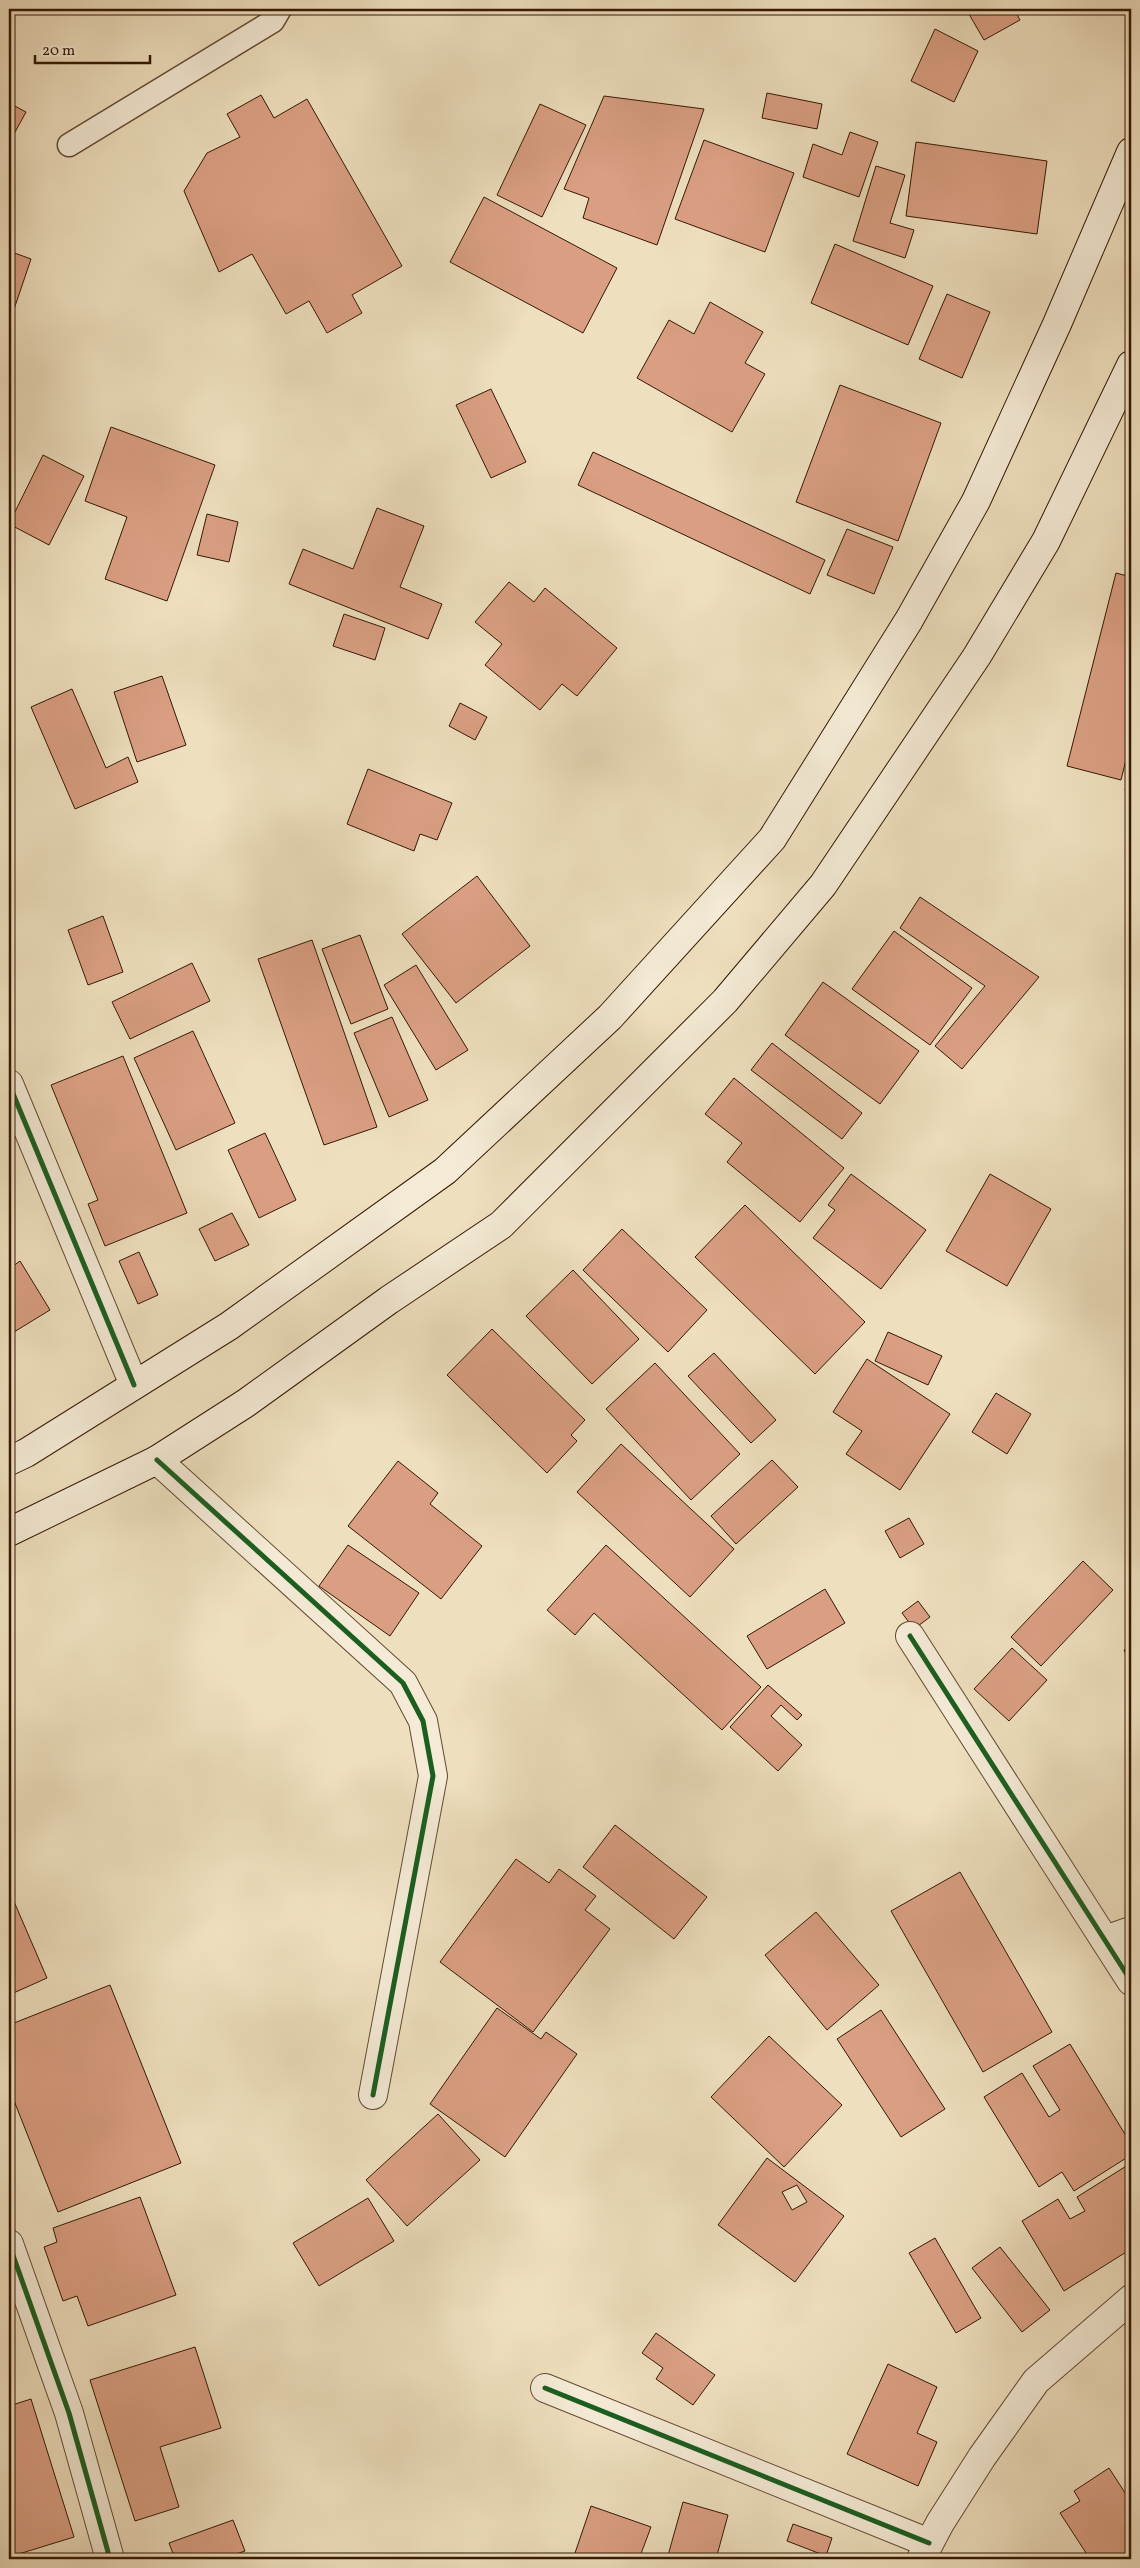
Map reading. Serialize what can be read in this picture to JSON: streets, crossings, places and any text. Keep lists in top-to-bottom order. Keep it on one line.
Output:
{"scale_bar":"20 m"}
